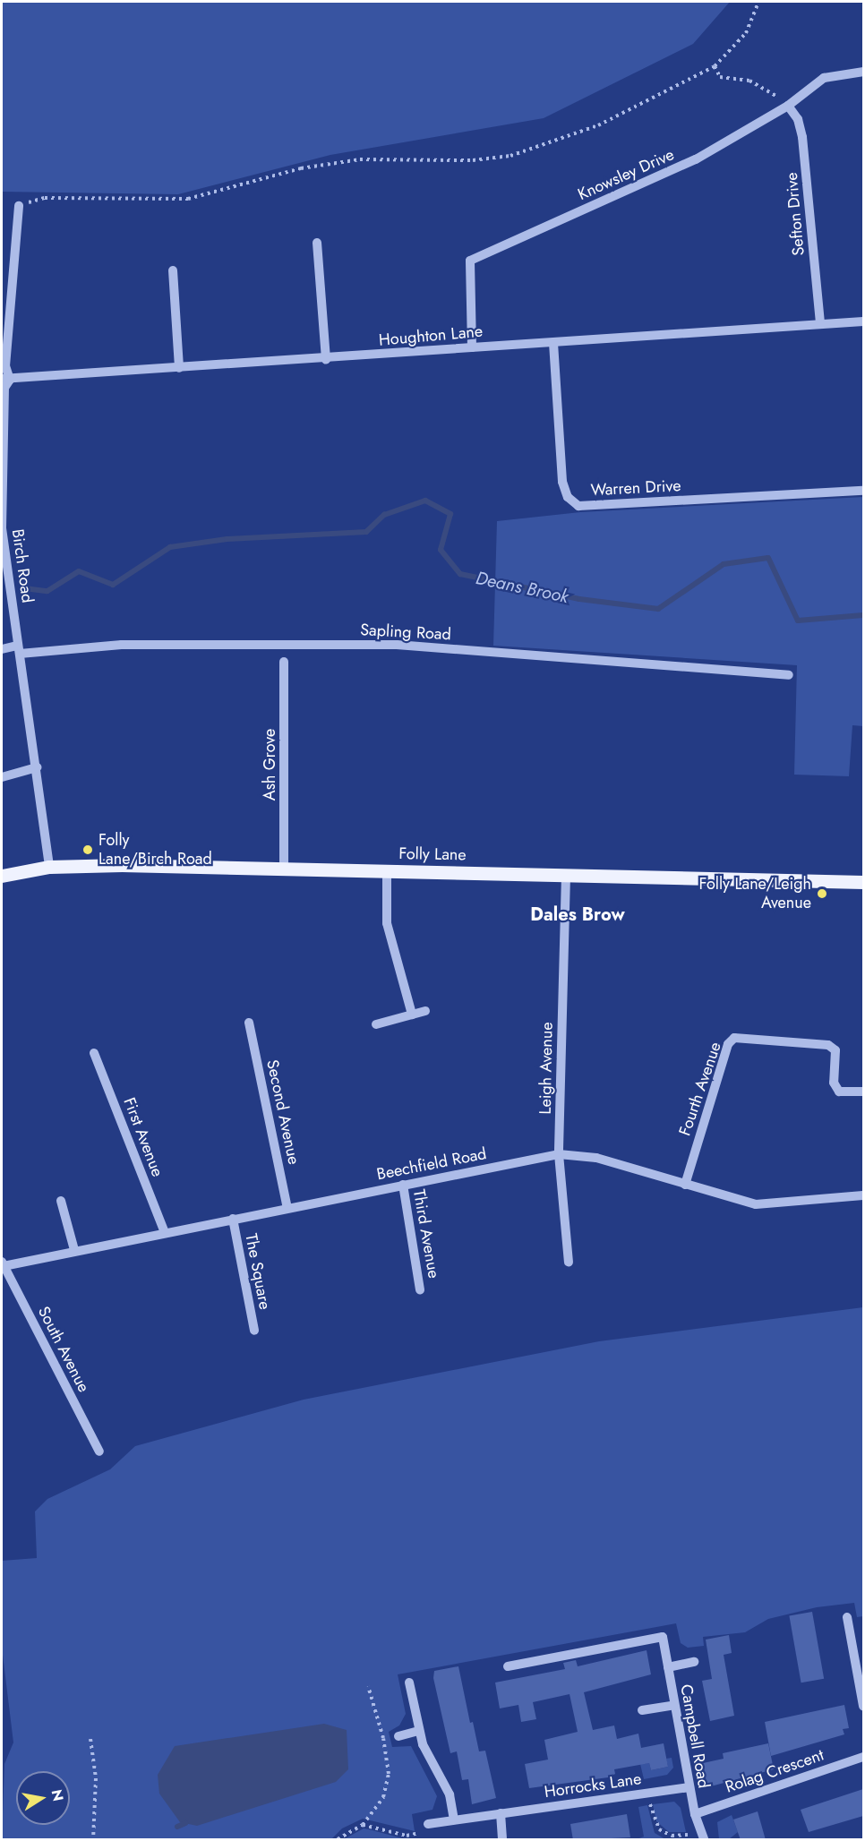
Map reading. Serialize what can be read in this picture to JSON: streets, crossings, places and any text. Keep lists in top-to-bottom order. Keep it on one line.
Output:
{"streets":{"main road":["Folly Lane"],"street":["Knowsley Drive","Sefton Drive","Houghton Lane","Warren Drive","Birch Road","Sapling Road","Ash Grove","Leigh Avenue","Fourth Avenue","Second Avenue","First Avenue","Beechfield Road","Third Avenue","The Square","South Avenue","Campbell Road","Rolag Crescent","Horrocks Lane"]},"crossings":[["Knowsley Drive","Sefton Drive"],["Knowsley Drive","Houghton Lane"],["Sefton Drive","Houghton Lane"],["Houghton Lane","Warren Drive"],["Houghton Lane","Birch Road"],["Birch Road","Sapling Road"],["Birch Road","Folly Lane"],["Ash Grove","Folly Lane"],["Folly Lane","Leigh Avenue"],["Leigh Avenue","Beechfield Road"],["Fourth Avenue","Beechfield Road"],["Second Avenue","Beechfield Road"],["First Avenue","Beechfield Road"],["Beechfield Road","Third Avenue"],["Beechfield Road","The Square"],["Beechfield Road","South Avenue"],["Campbell Road","Rolag Crescent"],["Campbell Road","Horrocks Lane"]],"districts":["Dales Brow"],"water":["Deans Brook"],"places":["Folly Lane/Birch Road","Folly Lane/Leigh Avenue"],"north":"right"}
